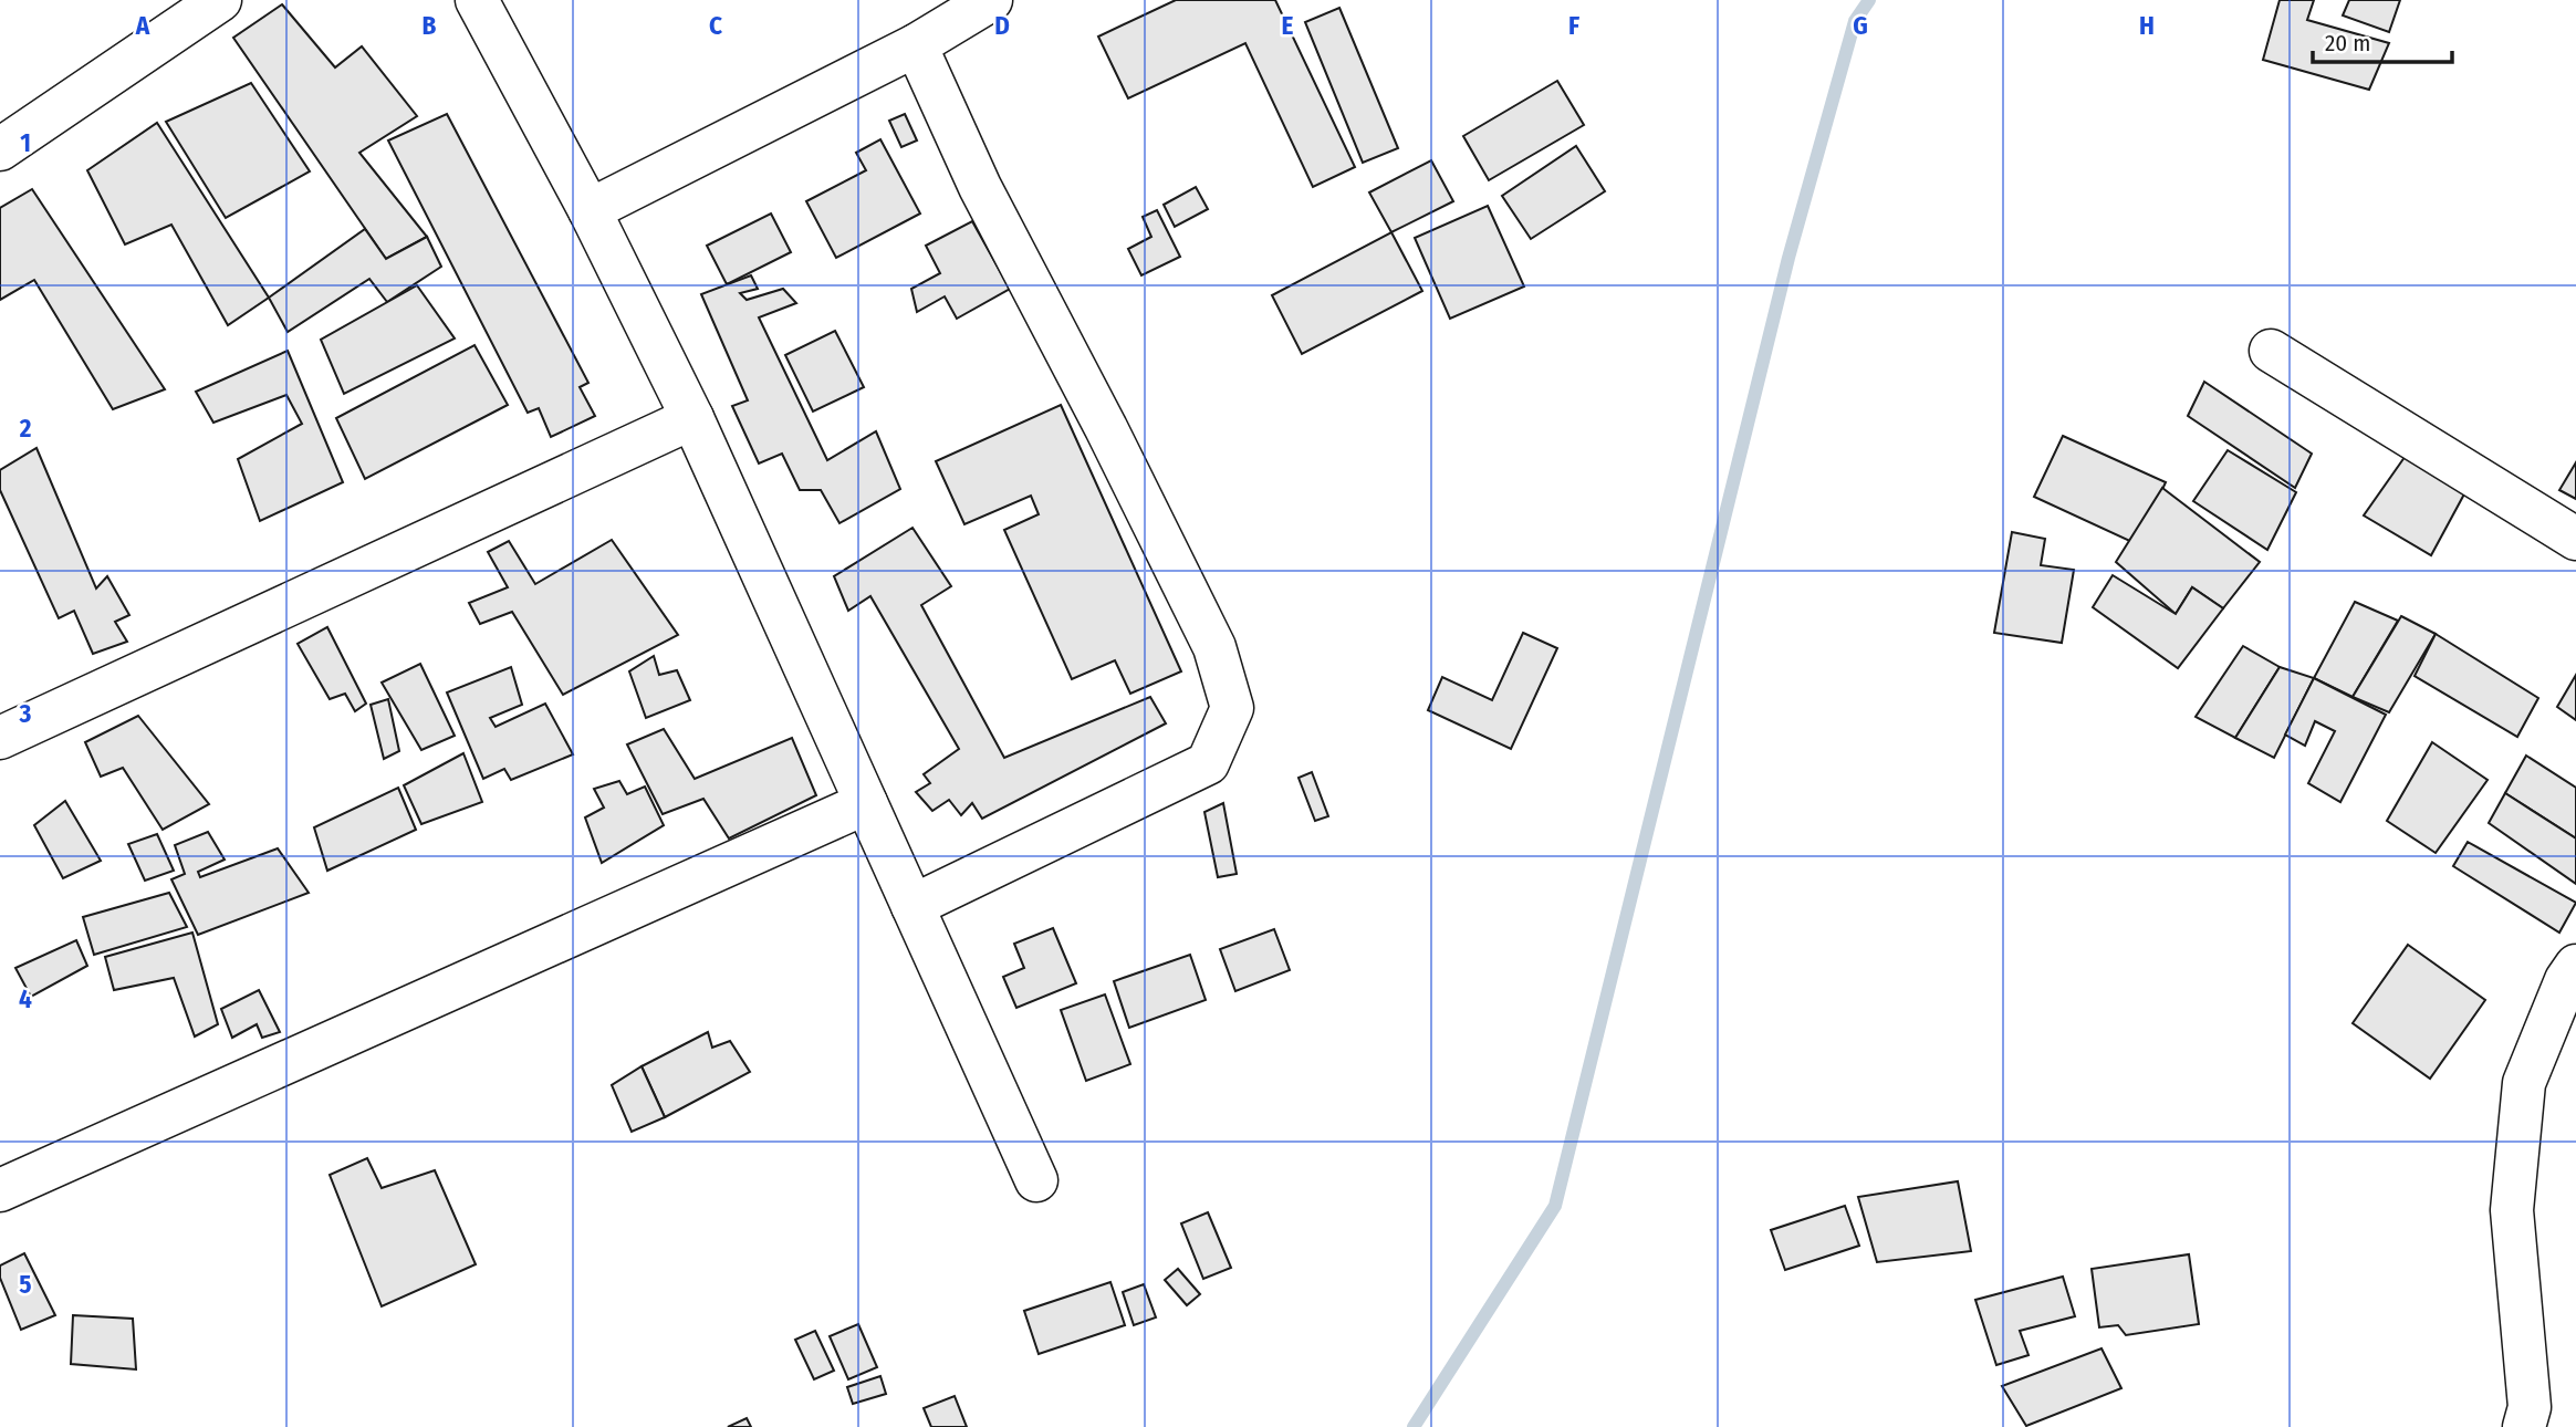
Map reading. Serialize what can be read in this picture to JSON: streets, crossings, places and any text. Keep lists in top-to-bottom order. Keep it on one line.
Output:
{"scale_bar":"20 m","grid":{"columns":["A","B","C","D","E","F","G","H"],"rows":["1","2","3","4","5"]}}
